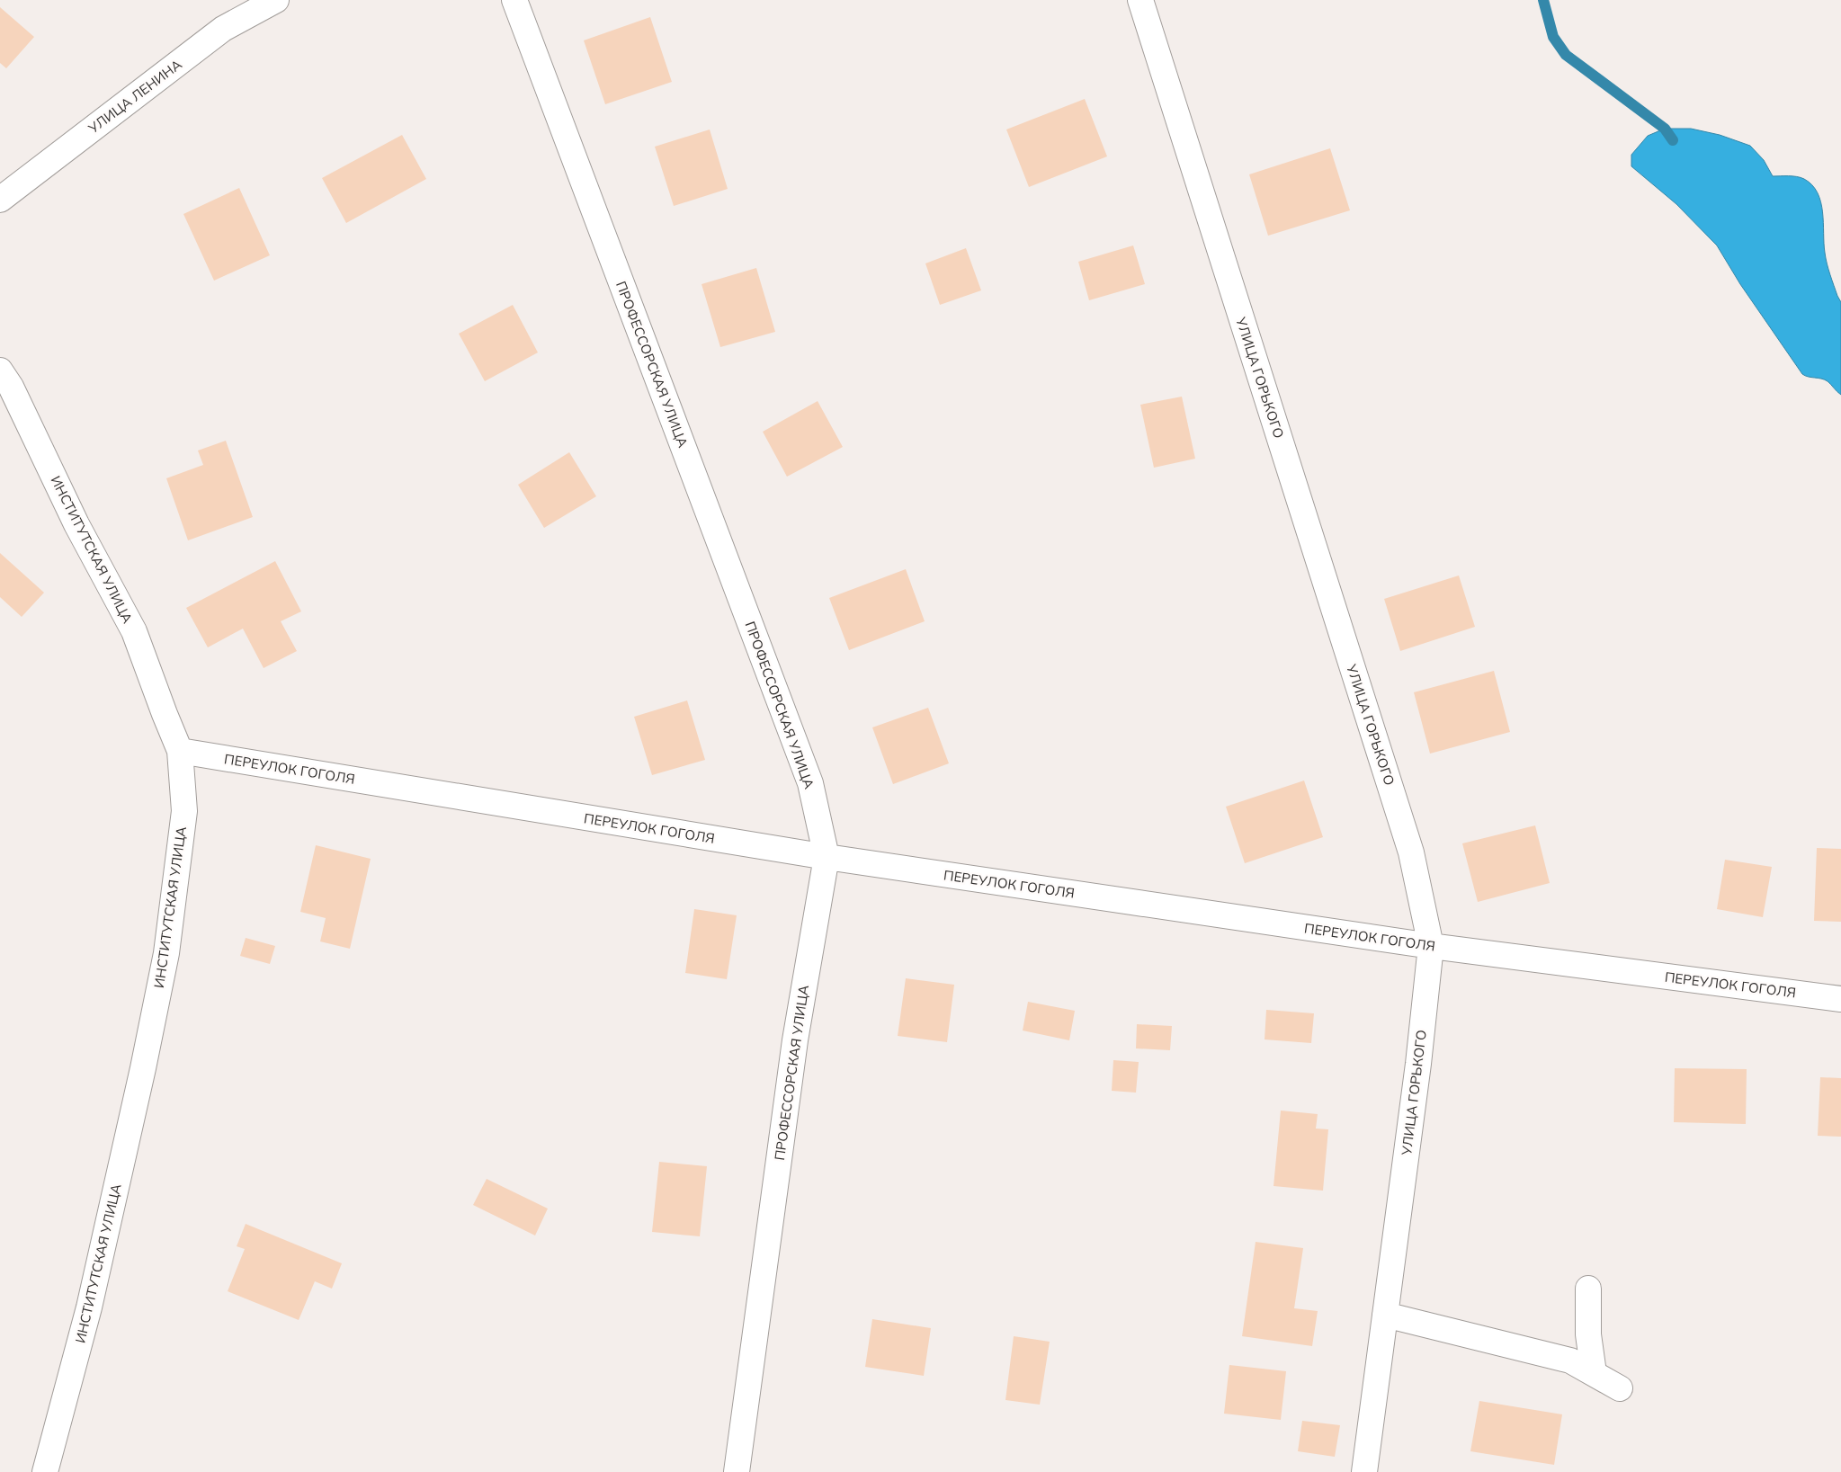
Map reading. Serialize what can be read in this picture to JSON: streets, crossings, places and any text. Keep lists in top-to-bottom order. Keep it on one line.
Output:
{"streets":{"street":["УЛИЦА ЛЕНИНА","ПРОФЕССОРСКАЯ УЛИЦА","УЛИЦА ГОРЬКОГО","ИНСТИТУТСКАЯ УЛИЦА","ПЕРЕУЛОК ГОГОЛЯ"]},"crossings":[["ПРОФЕССОРСКАЯ УЛИЦА","ПЕРЕУЛОК ГОГОЛЯ"],["УЛИЦА ГОРЬКОГО","ПЕРЕУЛОК ГОГОЛЯ"],["ИНСТИТУТСКАЯ УЛИЦА","ПЕРЕУЛОК ГОГОЛЯ"]]}
